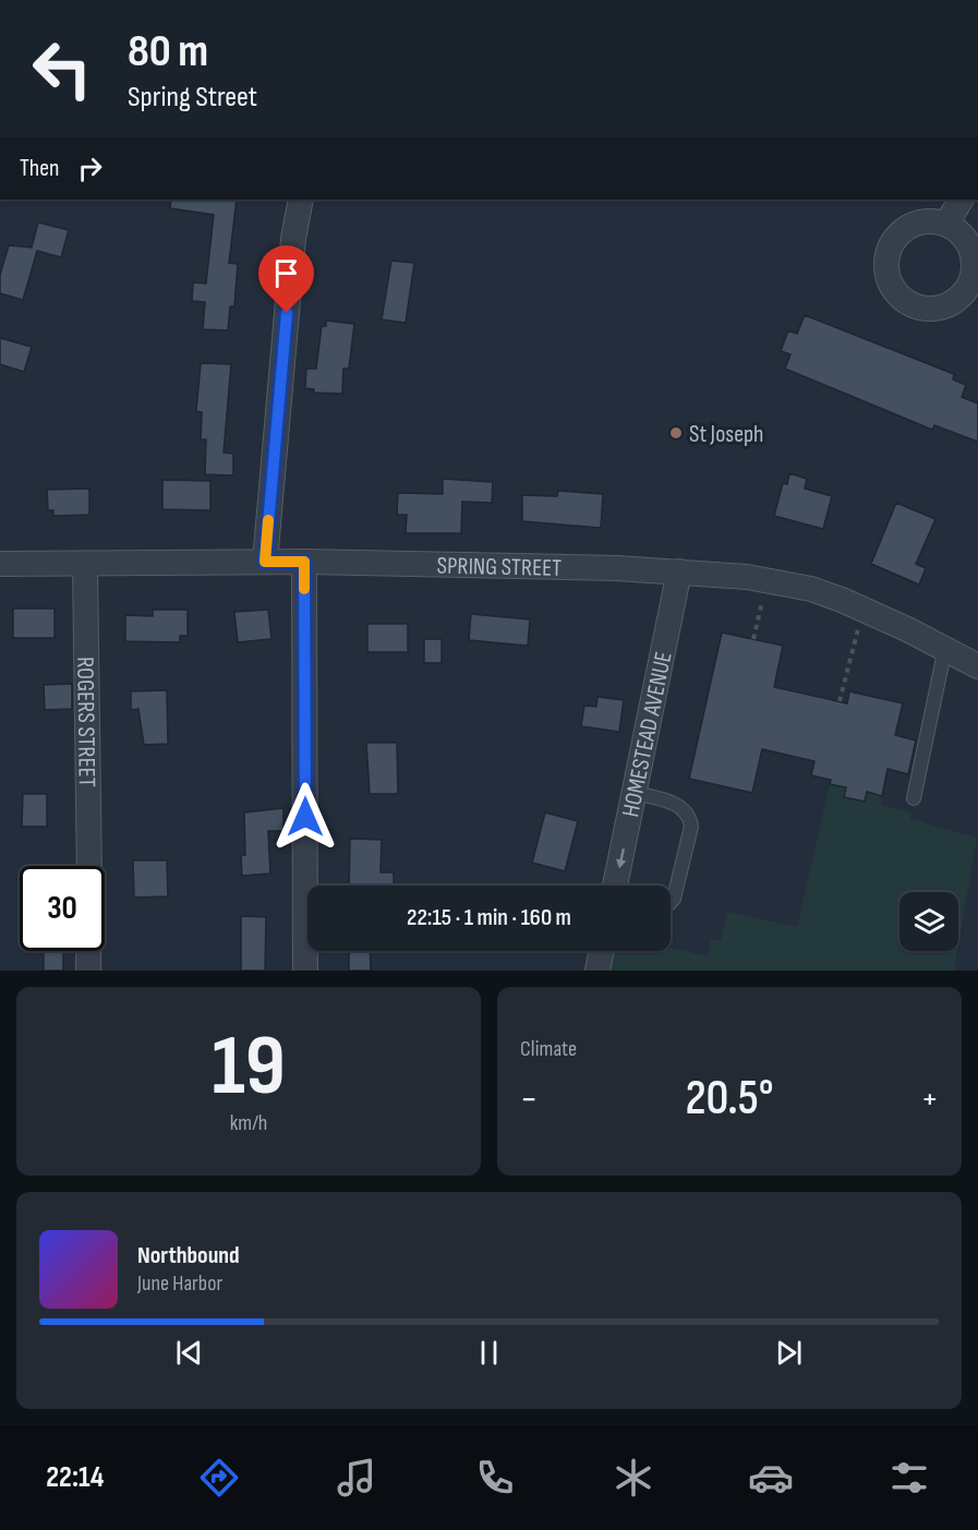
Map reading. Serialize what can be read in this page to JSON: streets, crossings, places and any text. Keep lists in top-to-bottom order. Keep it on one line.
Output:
{"streets":{"street":["SPRING STREET","ROGERS STREET","HOMESTEAD AVENUE"]},"crossings":[["SPRING STREET","ROGERS STREET"],["SPRING STREET","HOMESTEAD AVENUE"]],"places":["St Joseph"],"page":{"turn":["80 m","Spring Street"],"then":"Then","limit":"30","trip":"22:15 · 1 min · 160 m","tile":[["19","km/h"],"Climate"],"heat":["−","20.5°","+"],"song":["Northbound","June Harbor"],"tabs":"22:14"}}
